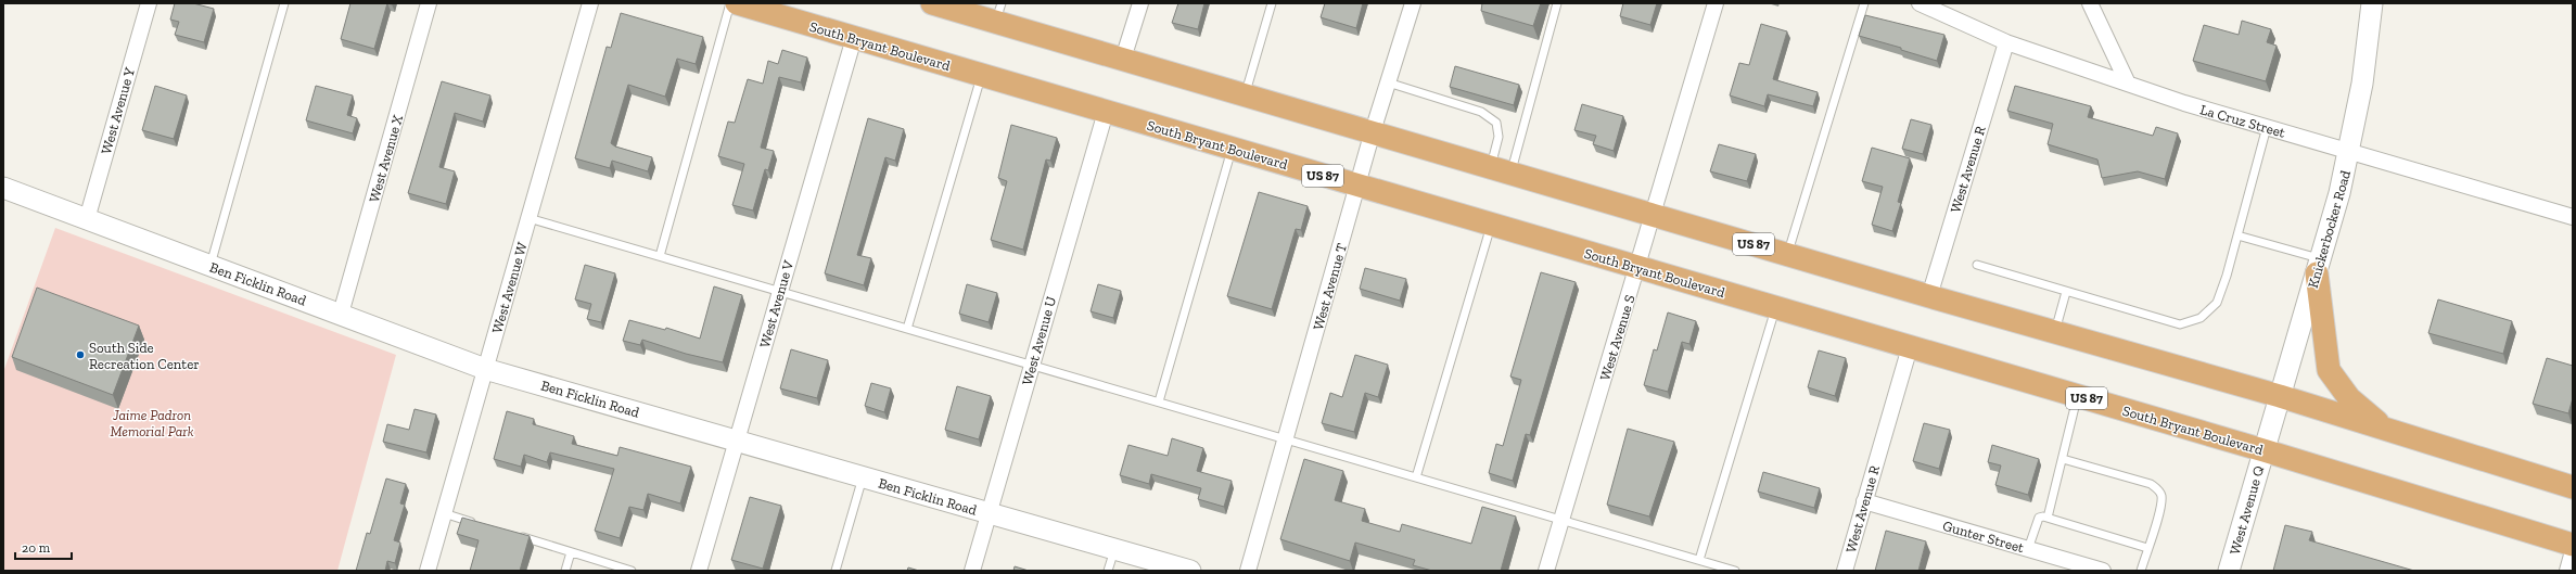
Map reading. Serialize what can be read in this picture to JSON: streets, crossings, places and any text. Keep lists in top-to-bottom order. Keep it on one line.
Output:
{"streets":{"main road":["South Bryant Boulevard","US 87"],"street":["West Avenue Y","La Cruz Street","West Avenue X","West Avenue R","Knickerbocker Road","Ben Ficklin Road","West Avenue T","West Avenue W","West Avenue V","West Avenue S","West Avenue U","West Avenue Q","Gunter Street"]},"crossings":[["South Bryant Boulevard","West Avenue R"],["South Bryant Boulevard","Knickerbocker Road"],["South Bryant Boulevard","West Avenue T"],["South Bryant Boulevard","West Avenue V"],["South Bryant Boulevard","West Avenue S"],["South Bryant Boulevard","West Avenue U"],["South Bryant Boulevard","West Avenue Q"],["West Avenue Y","Ben Ficklin Road"],["La Cruz Street","West Avenue R"],["La Cruz Street","Knickerbocker Road"],["West Avenue X","Ben Ficklin Road"],["West Avenue R","US 87"],["West Avenue R","Gunter Street"],["US 87","Knickerbocker Road"],["US 87","West Avenue T"],["US 87","West Avenue S"],["Knickerbocker Road","West Avenue Q"],["Ben Ficklin Road","West Avenue W"],["Ben Ficklin Road","West Avenue V"],["Ben Ficklin Road","West Avenue U"]],"parks":["Jaime Padron Memorial Park"],"places":["South Side Recreation Center"],"scale_bar":"20 m"}
